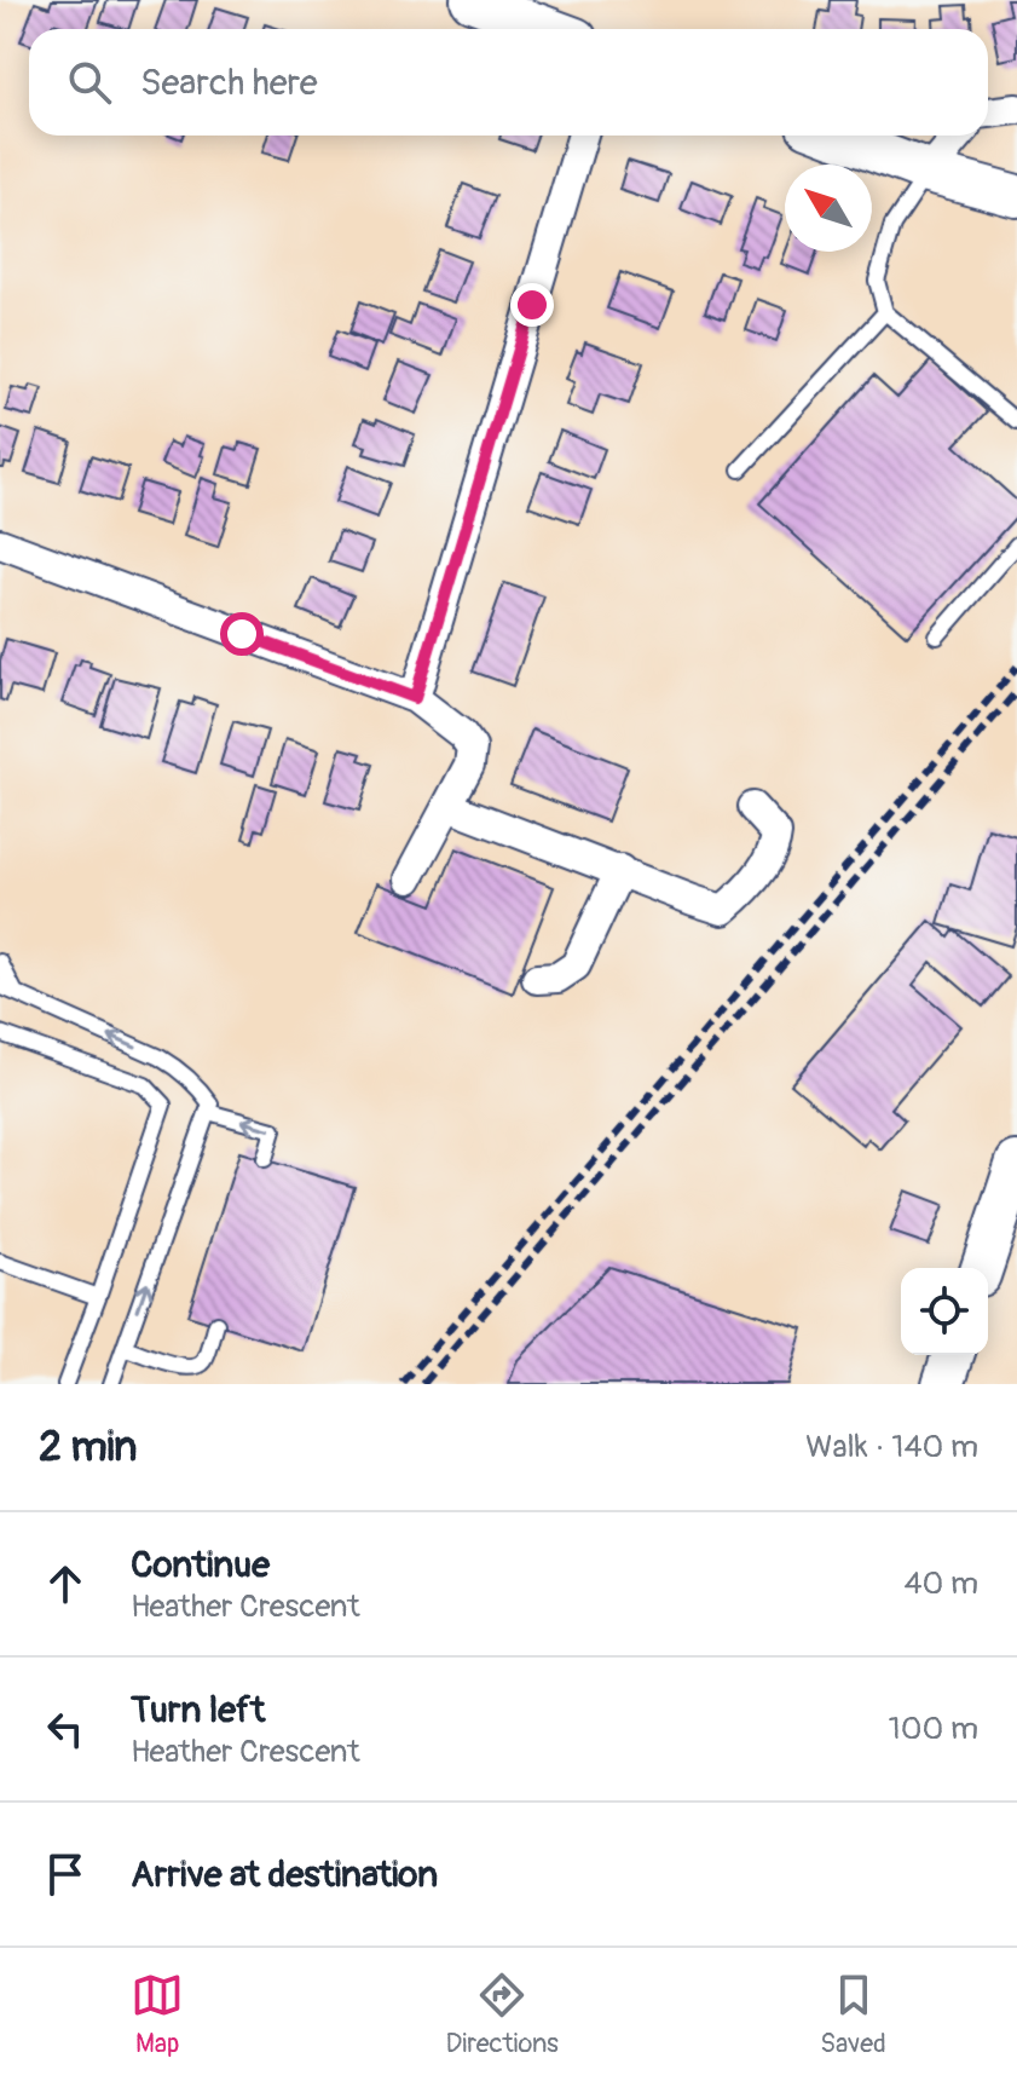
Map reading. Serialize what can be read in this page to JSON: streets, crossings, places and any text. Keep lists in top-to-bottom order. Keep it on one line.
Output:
{"north":"top left","page":{"search":"Search here","heading":["2 min","Walk · 140 m"],"list":[["Continue","Heather Crescent","40 m"],["Turn left","Heather Crescent","100 m"],"Arrive at destination"],"nav":["Map","Directions","Saved"]}}
